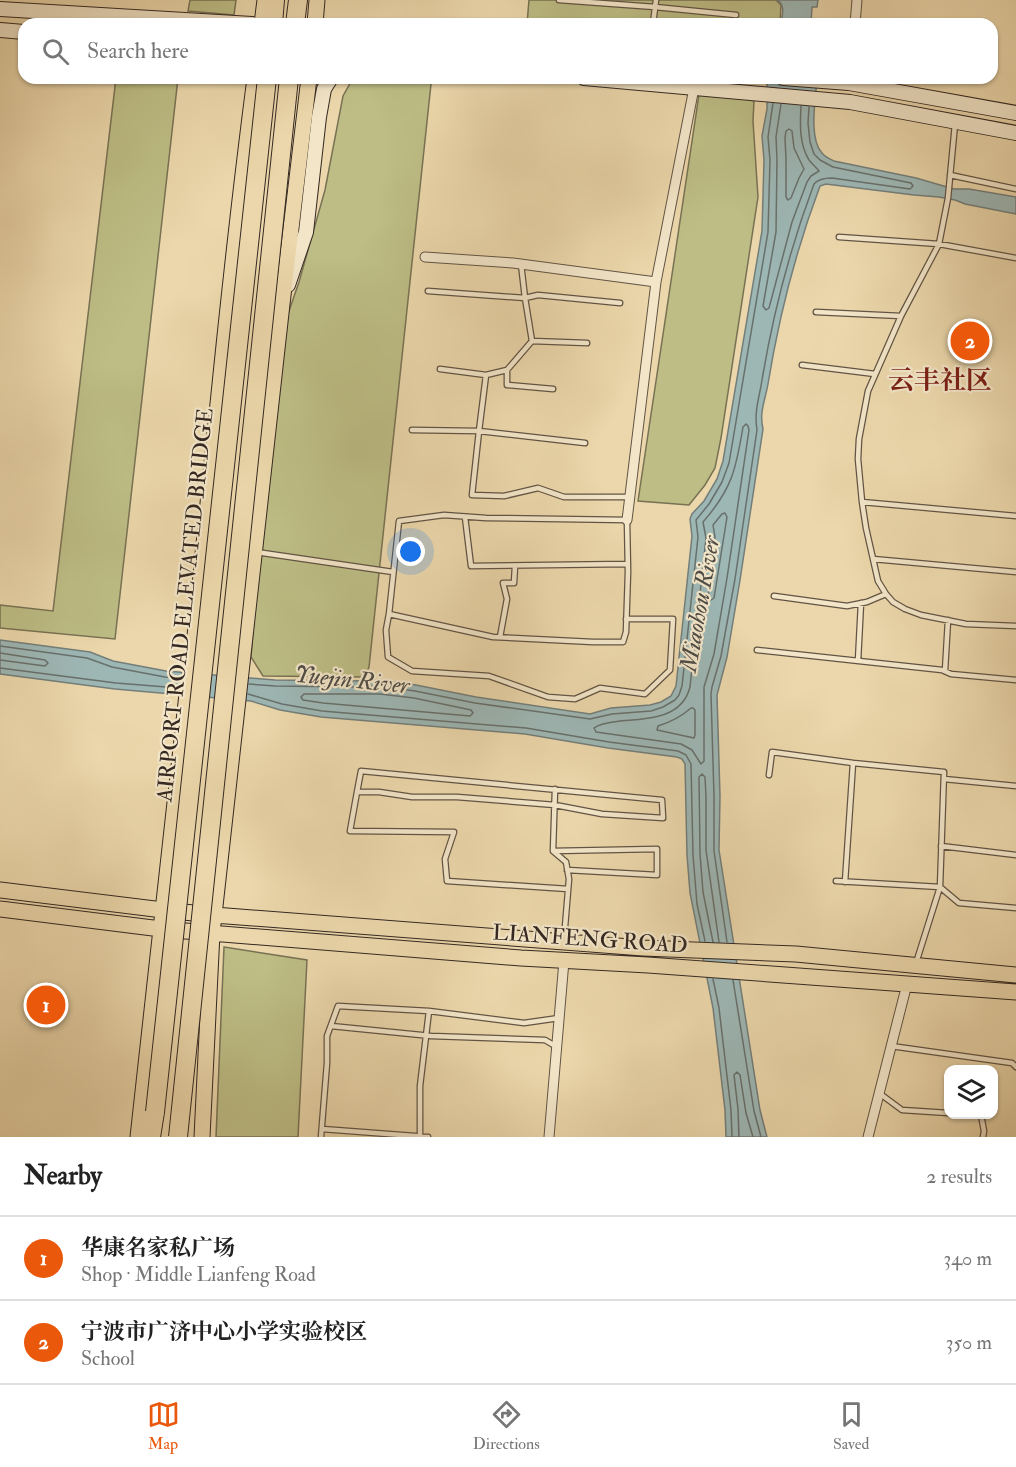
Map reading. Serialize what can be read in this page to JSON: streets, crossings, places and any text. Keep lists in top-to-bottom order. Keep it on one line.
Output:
{"streets":{"highway":["AIRPORT ROAD ELEVATED BRIDGE"],"main road":["LIANFENG ROAD"]},"districts":["云丰社区"],"water":["Miaohou River","Yuejin River"],"page":{"search":"Search here","pins":["2","1"],"heading":["Nearby","2 results"],"list":[{"mark":"1","name":"华康名家私广场","note":"Shop · Middle Lianfeng Road","value":"340 m"},{"mark":"2","name":"宁波市广济中心小学实验校区","note":"School","value":"350 m"}],"nav":["Map","Directions","Saved"]}}
